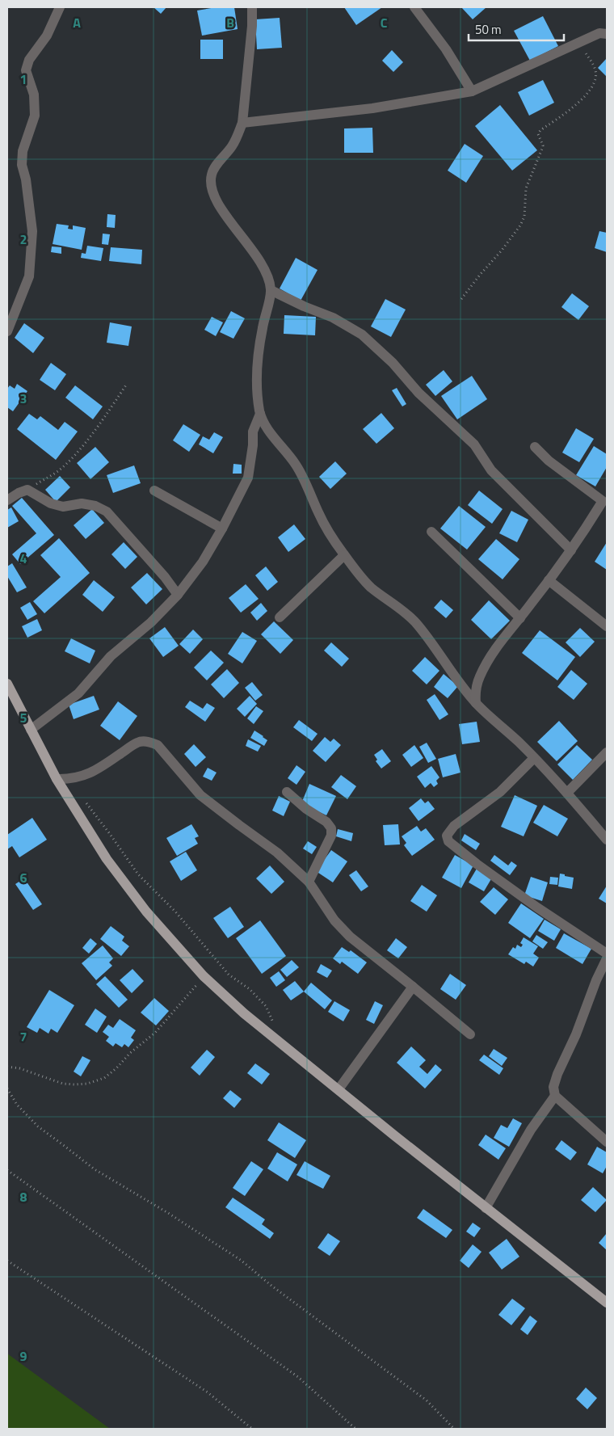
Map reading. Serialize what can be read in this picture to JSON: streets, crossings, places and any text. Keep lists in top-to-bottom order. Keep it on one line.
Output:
{"scale_bar":"50 m","grid":{"columns":["A","B","C"],"rows":["1","2","3","4","5","6","7","8","9"]}}
